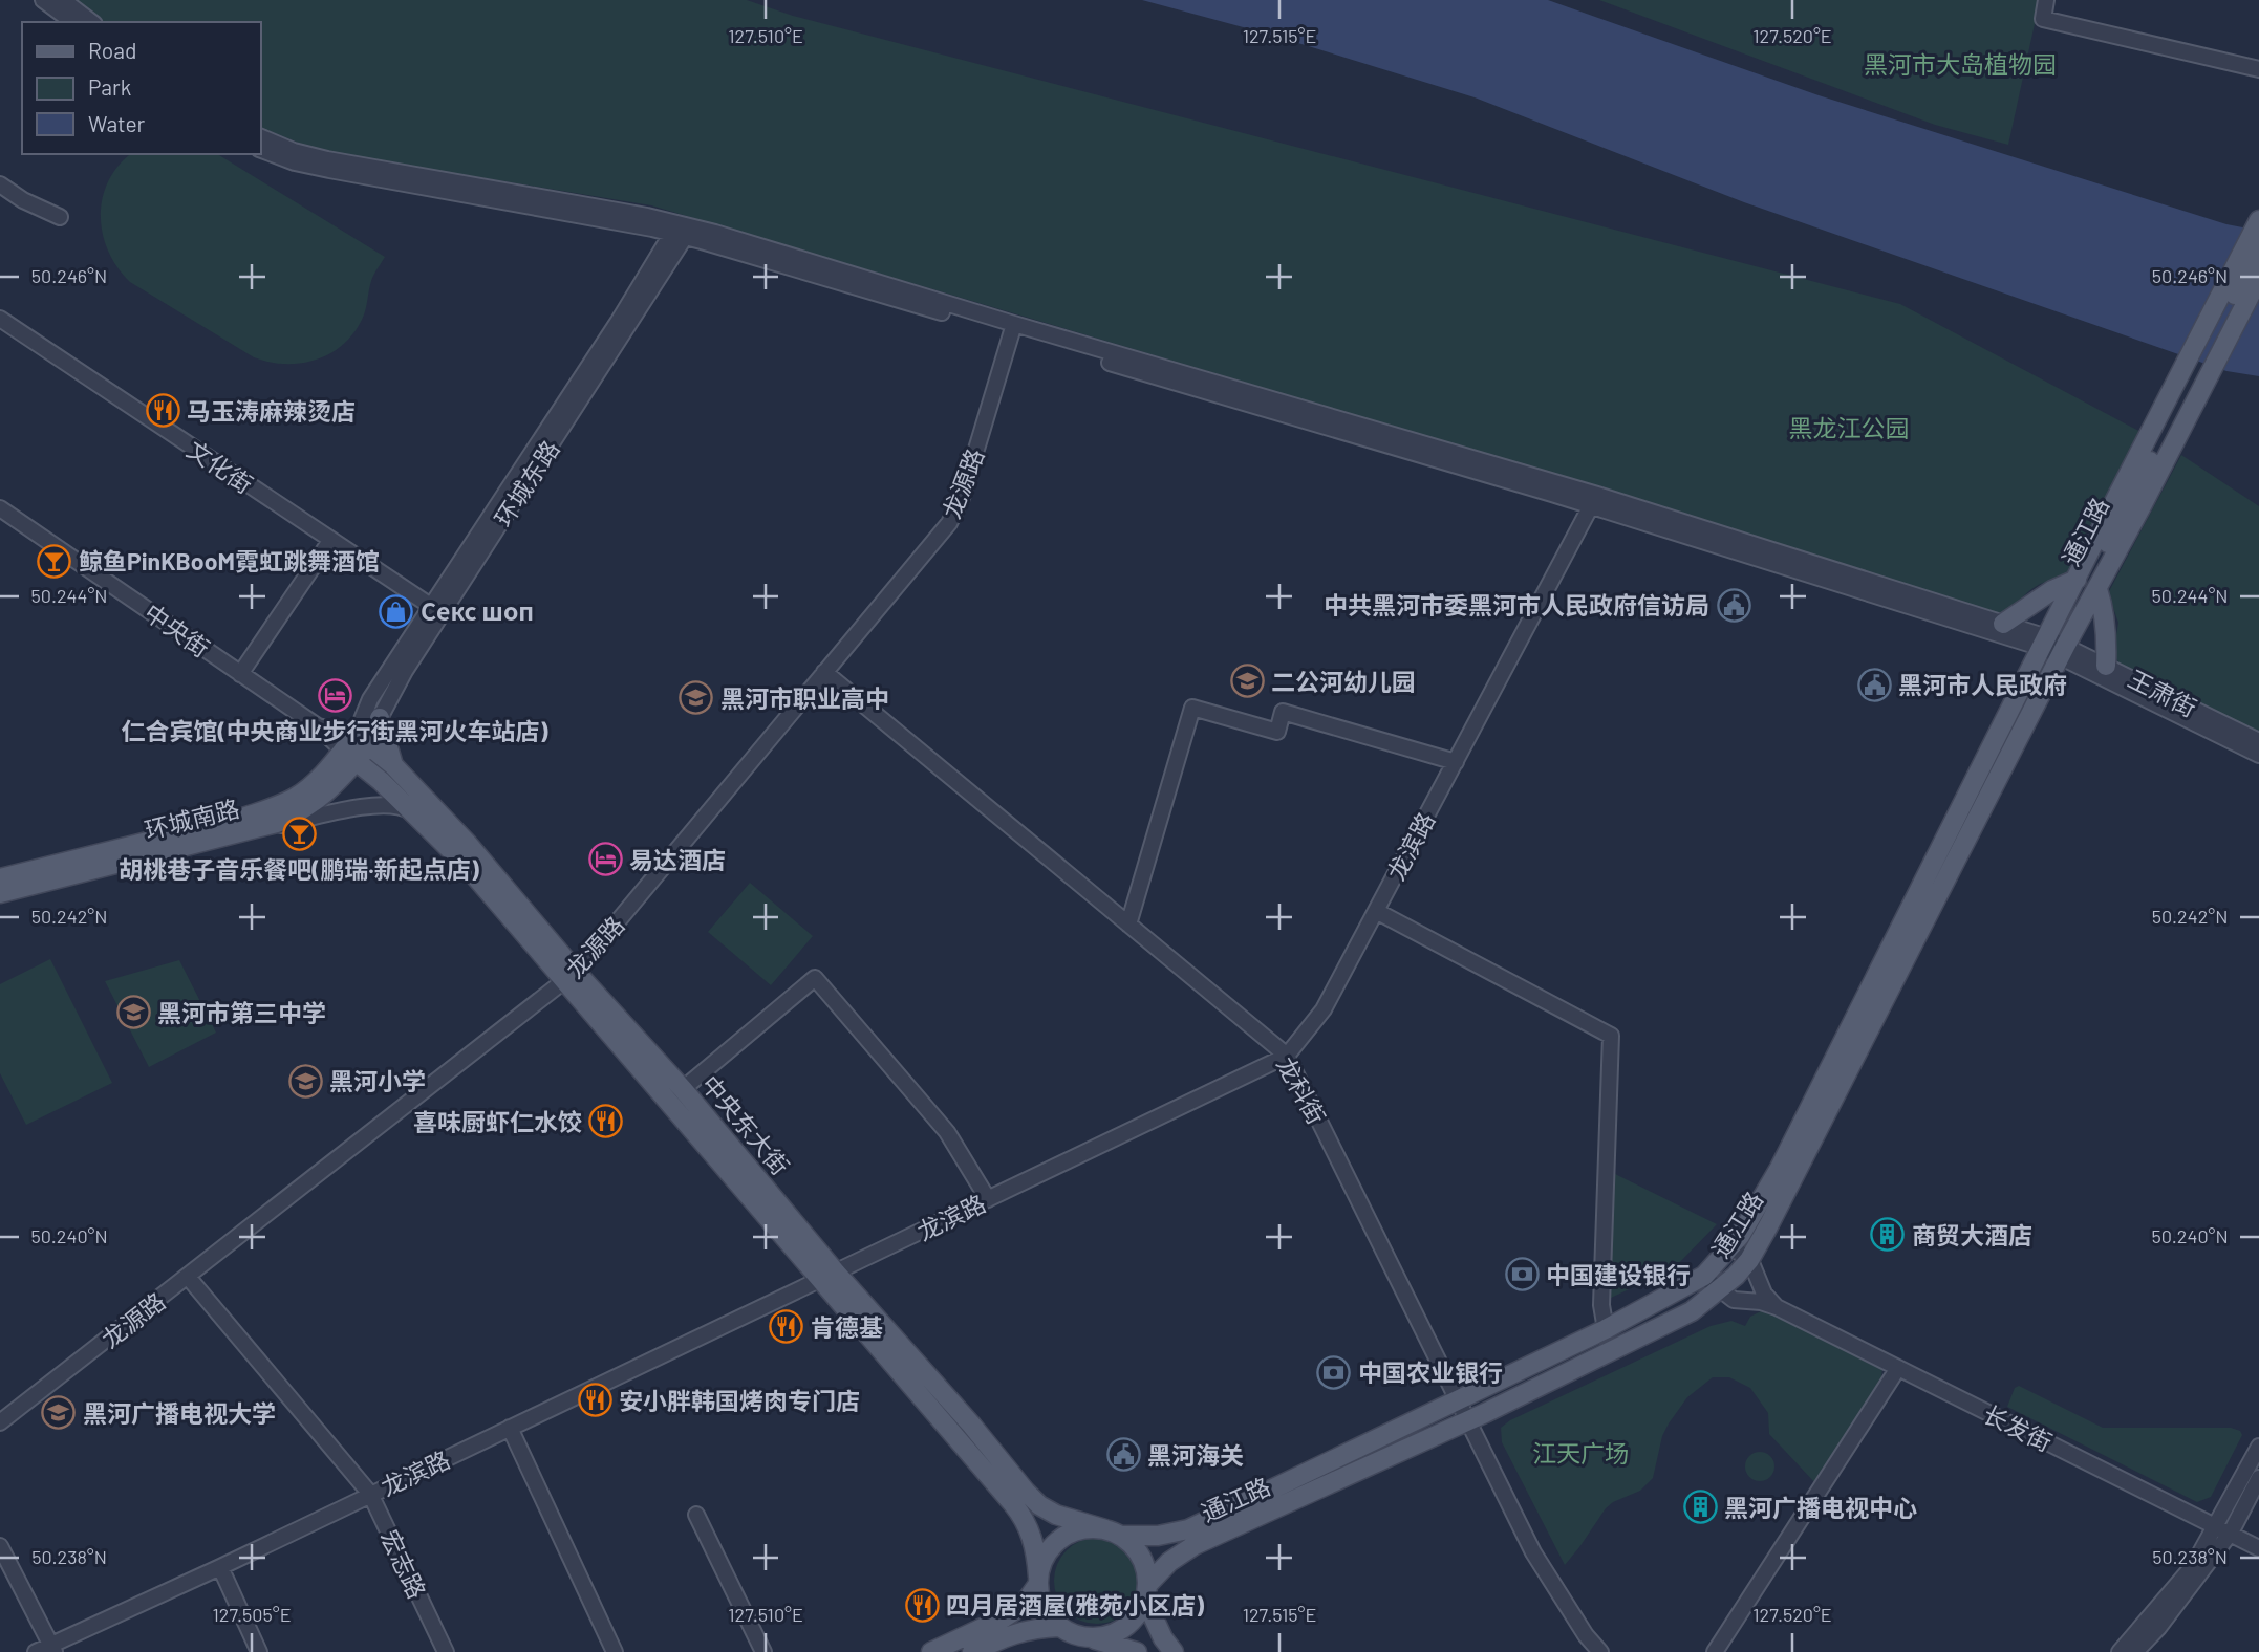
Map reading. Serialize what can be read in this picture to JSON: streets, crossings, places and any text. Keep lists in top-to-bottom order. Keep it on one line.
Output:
{"streets":{"main road":["通江路","环城南路","中央东大街"],"street":["文化街","环城东路","龙源路","中央街","王肃街","龙滨路","龙科街","长发街","宏志路"]},"crossings":[["文化街","环城东路"],["环城东路","环城南路"],["环城东路","中央东大街"],["龙源路","龙科街"],["龙源路","中央东大街"],["龙源路","宏志路"],["通江路","王肃街"],["通江路","龙科街"],["通江路","中央东大街"],["通江路","长发街"],["环城南路","中央东大街"],["龙滨路","龙科街"],["龙滨路","中央东大街"],["龙滨路","宏志路"]],"parks":["黑河市大岛植物园","黑龙江公园","江天广场"],"places":{"restaurant":["马玉涛麻辣烫店","喜味厨虾仁水饺","肯德基","安小胖韩国烤肉专门店","四月居酒屋(雅苑小区店)"],"bar":["鲸鱼PinKBooM霓虹跳舞酒馆","胡桃巷子音乐餐吧(鹏瑞·新起点店)"],"public building":["中共黑河市委黑河市人民政府信访局","黑河市人民政府","黑河海关"],"shop":["Секс шоп"],"school or university":["二公河幼儿园","黑河市职业高中","黑河市第三中学","黑河小学","黑河广播电视大学"],"hotel":["仁合宾馆(中央商业步行街黑河火车站店)","易达酒店"],"building":["商贸大酒店","黑河广播电视中心"],"bank":["中国建设银行","中国农业银行"]},"legend":["Road","Park","Water"],"coordinates":["127.510°E","127.515°E","127.520°E","50.246°N","50.244°N","50.242°N","50.240°N","50.238°N","127.505°E"]}
